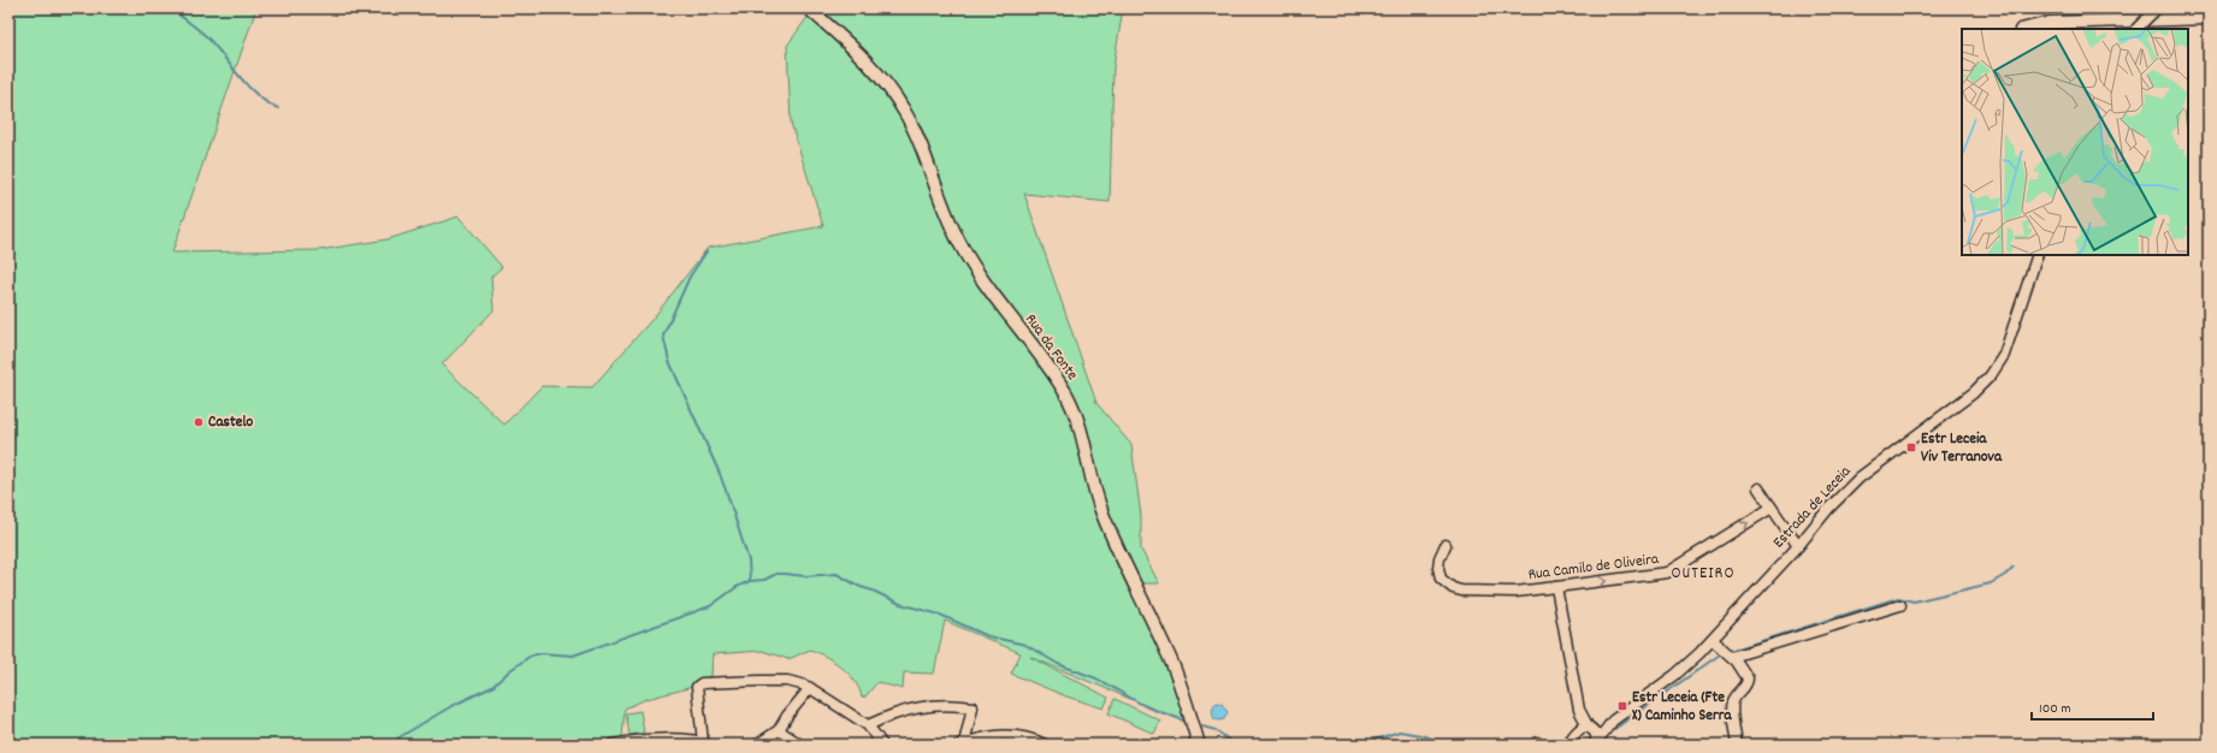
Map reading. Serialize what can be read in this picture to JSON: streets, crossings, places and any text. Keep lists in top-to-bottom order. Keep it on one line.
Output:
{"streets":{"main road":["Rua da Fonte"],"street":["Estrada de Leceia","Rua Camilo de Oliveira"]},"one_way":["Rua Camilo de Oliveira"],"districts":["OUTEIRO"],"places":{"other":["Castelo"],"transit":["Estr Leceia Viv Terranova","Estr Leceia (Fte X) Caminho Serra"]},"scale_bar":"100 m"}
